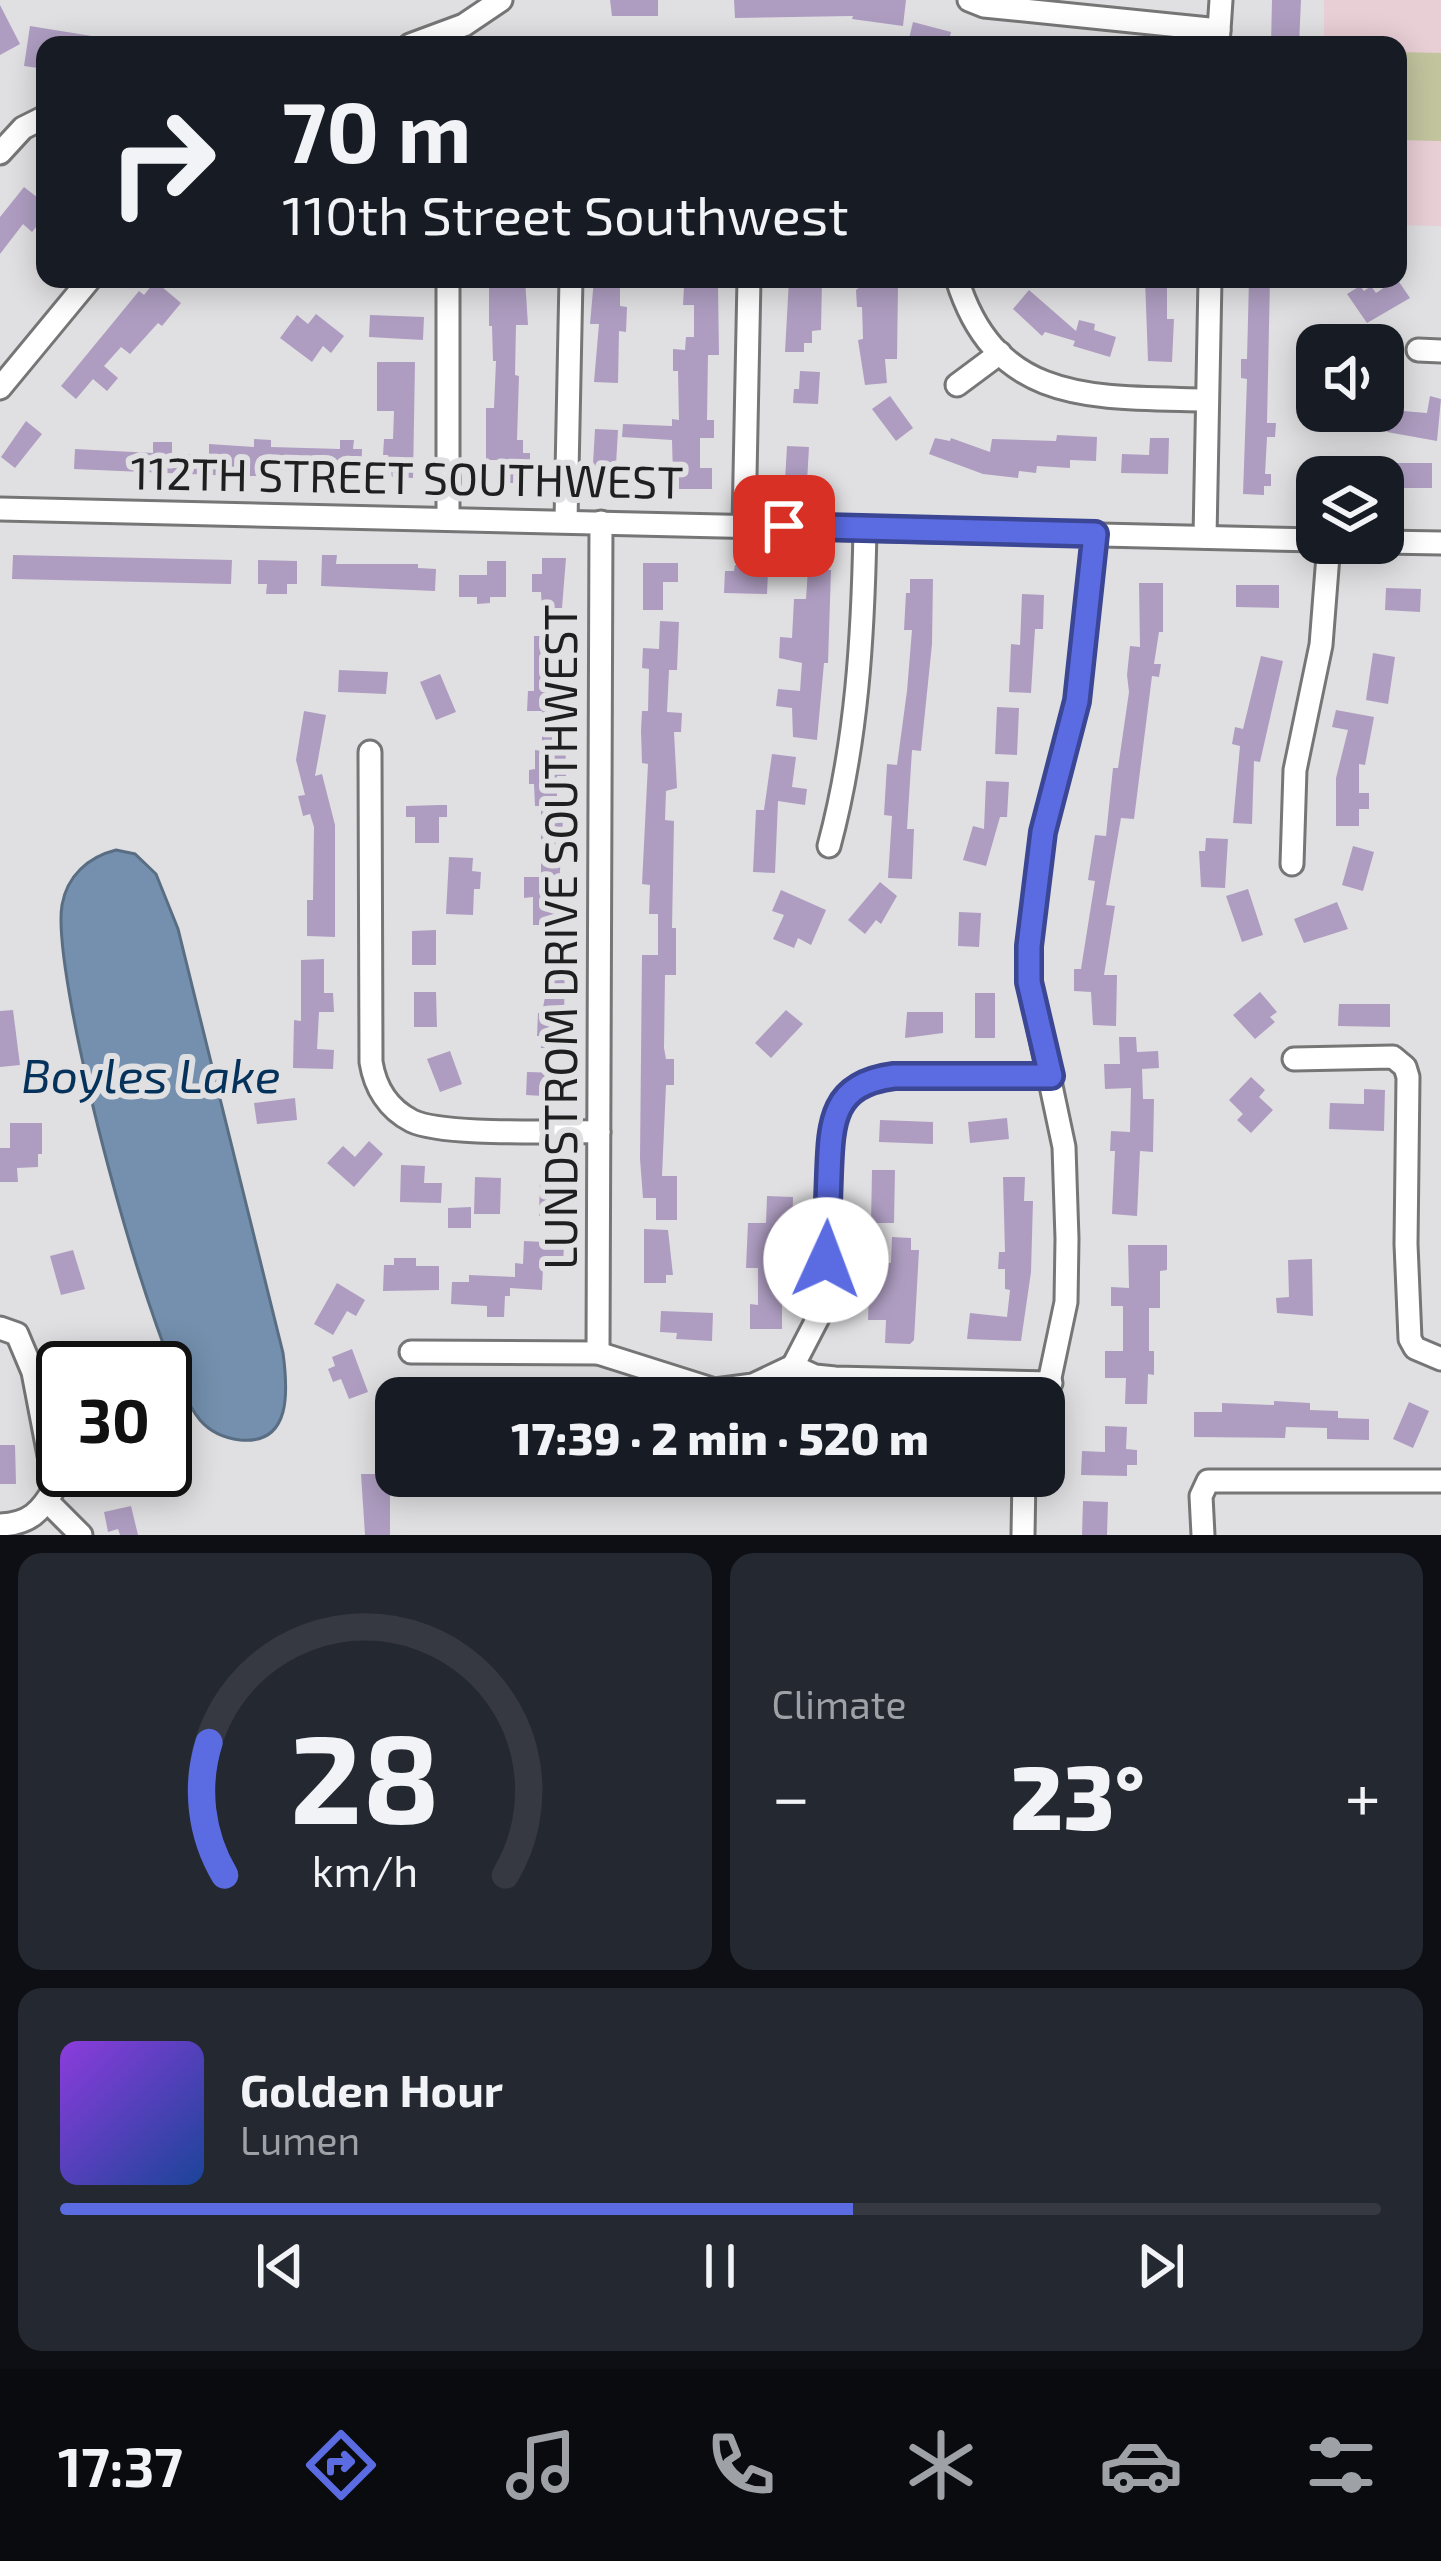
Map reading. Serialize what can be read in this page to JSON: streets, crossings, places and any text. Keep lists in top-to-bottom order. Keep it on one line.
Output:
{"streets":{"street":["112TH STREET SOUTHWEST","LUNDSTROM DRIVE SOUTHWEST"]},"crossings":[["112TH STREET SOUTHWEST","LUNDSTROM DRIVE SOUTHWEST"]],"water":["Boyles Lake"],"page":{"turn":["70 m","110th Street Southwest"],"limit":"30","trip":"17:39 · 2 min · 520 m","tile":"Climate","heat":["−","23°","+"],"song":["Golden Hour","Lumen"],"tabs":"17:37","gauge":["28","km/h"]}}
